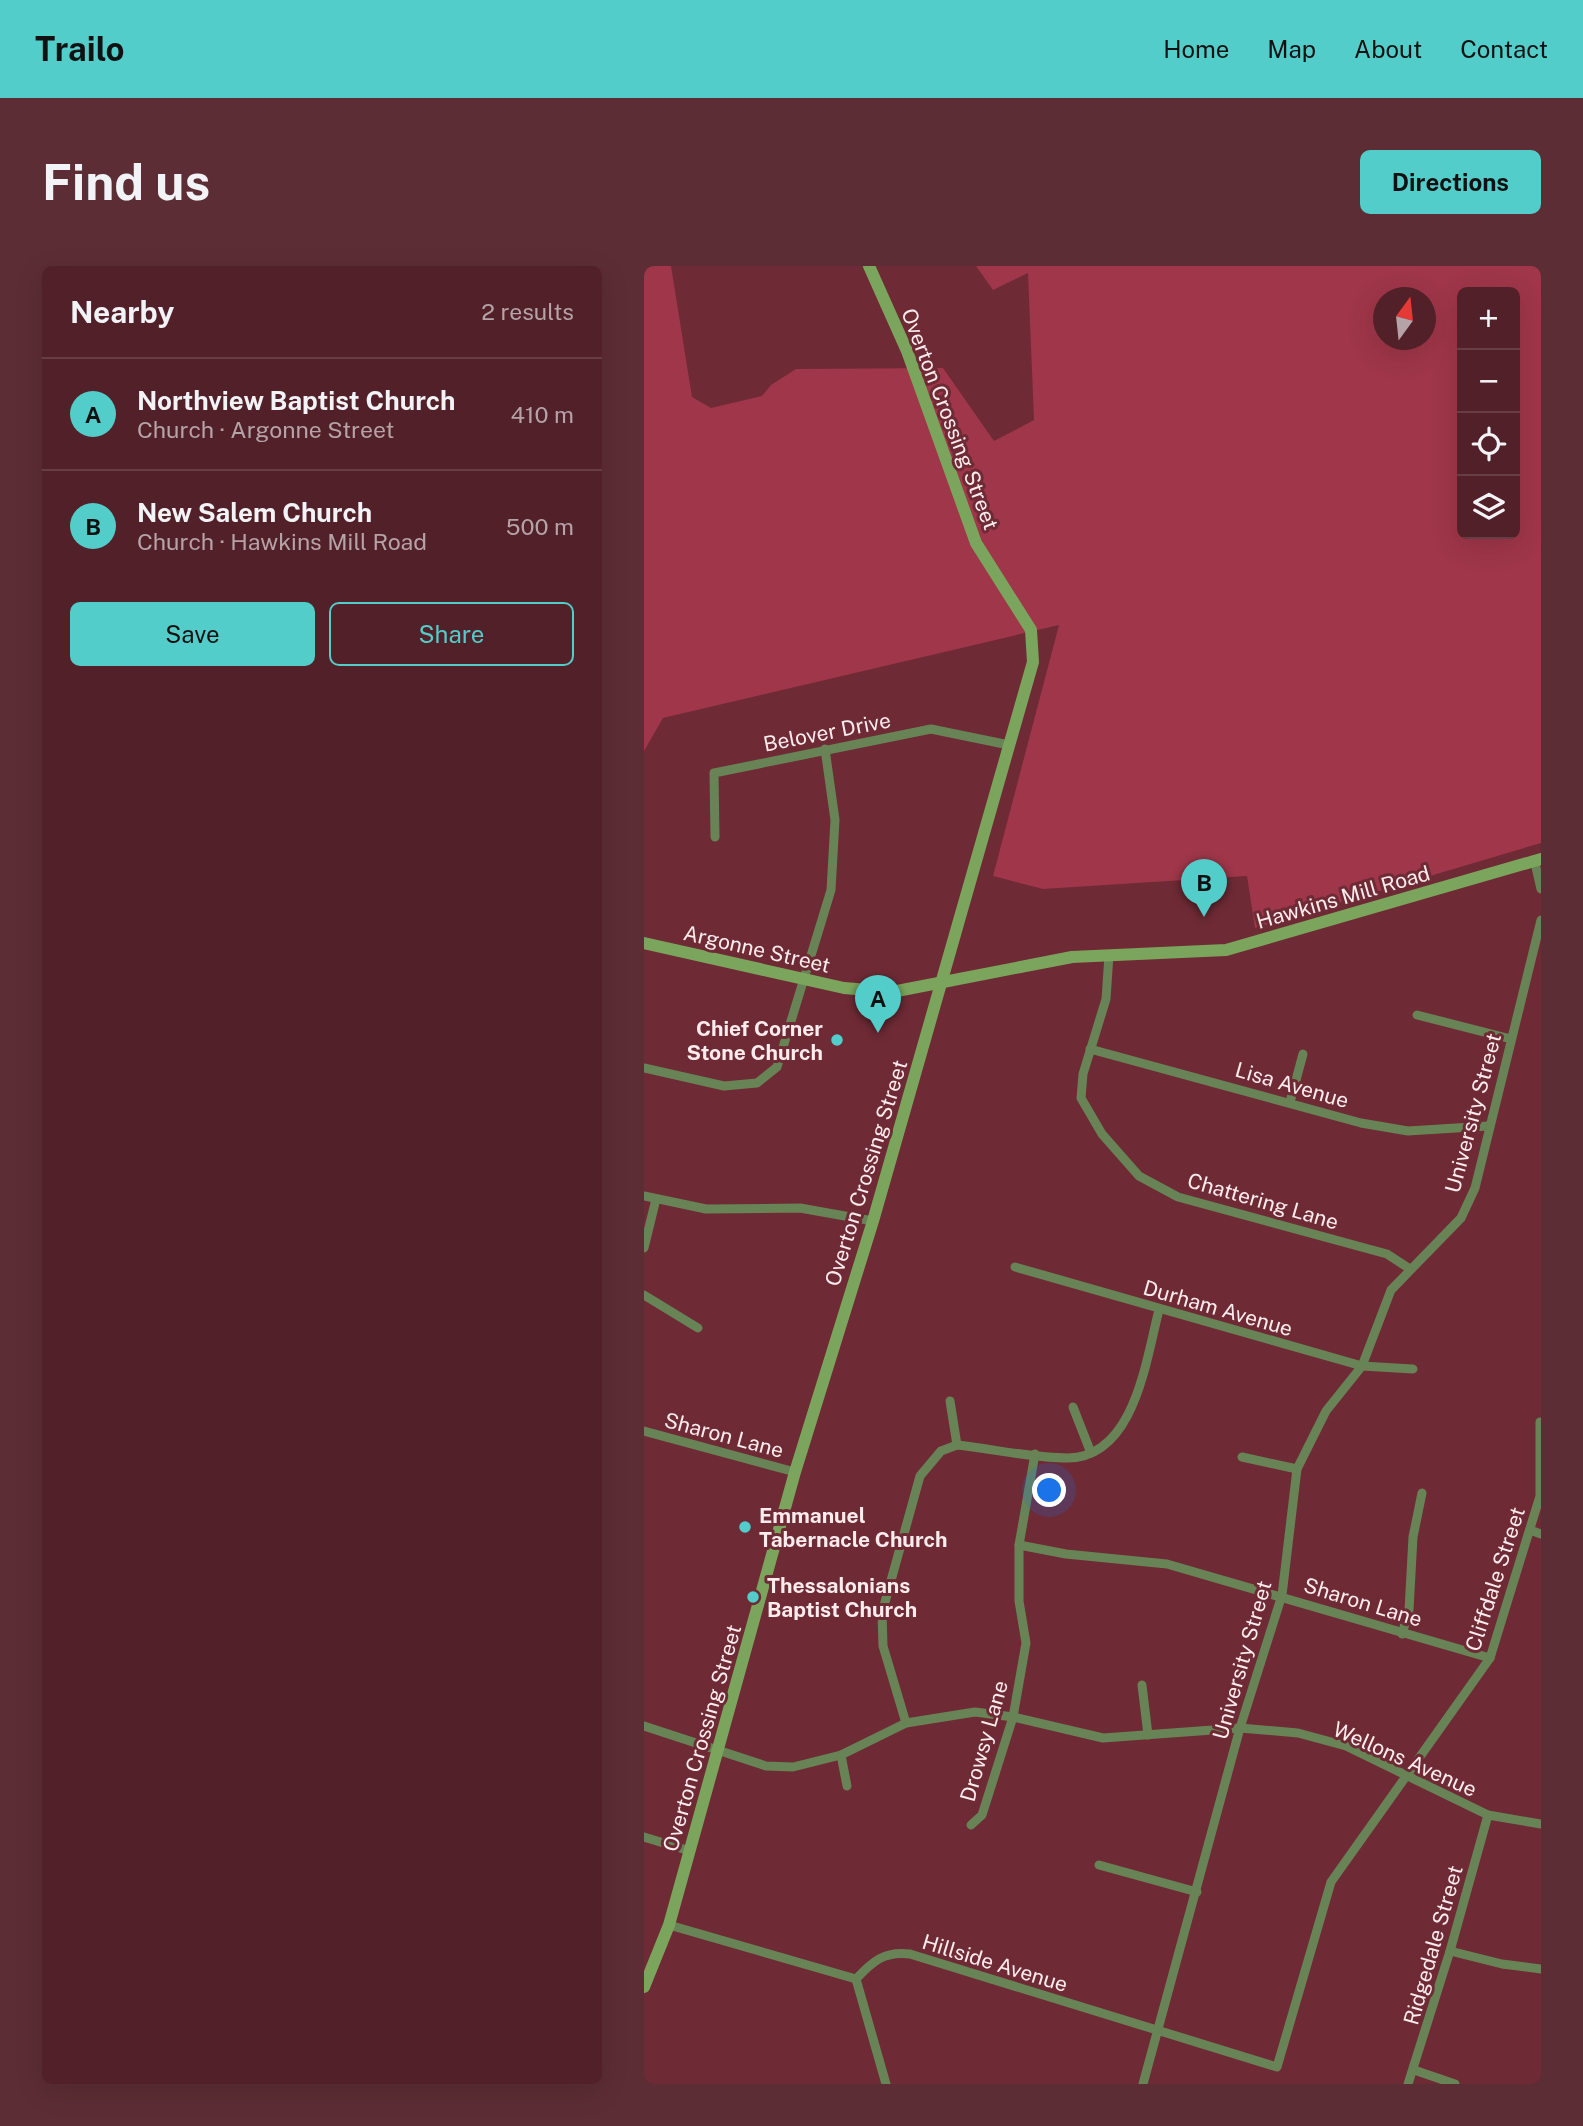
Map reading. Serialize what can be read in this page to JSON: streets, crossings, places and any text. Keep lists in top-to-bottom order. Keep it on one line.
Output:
{"streets":{"street":["Overton Crossing Street","Belover Drive","Hawkins Mill Road","Argonne Street","Lisa Avenue","University Street","Chattering Lane","Durham Avenue","Sharon Lane","Cliffdale Street","Drowsy Lane","Wellons Avenue","Ridgedale Street","Hillside Avenue"]},"crossings":[["Overton Crossing Street","Belover Drive"],["Overton Crossing Street","Hawkins Mill Road"],["Overton Crossing Street","Argonne Street"],["Overton Crossing Street","Sharon Lane"],["Overton Crossing Street","Wellons Avenue"],["Hawkins Mill Road","Argonne Street"],["Hawkins Mill Road","Chattering Lane"],["Lisa Avenue","University Street"],["Lisa Avenue","Chattering Lane"],["University Street","Chattering Lane"],["University Street","Durham Avenue"],["University Street","Sharon Lane"],["University Street","Wellons Avenue"],["University Street","Hillside Avenue"],["Sharon Lane","Cliffdale Street"],["Sharon Lane","Drowsy Lane"],["Cliffdale Street","Wellons Avenue"],["Cliffdale Street","Hillside Avenue"],["Drowsy Lane","Wellons Avenue"],["Wellons Avenue","Ridgedale Street"]],"places":["Chief Corner Stone Church","Emmanuel Tabernacle Church","Thessalonians Baptist Church"],"north":"top","page":{"header":"Trailo","nav":["Home","Map","About","Contact"],"buttons":["Directions",["Save","Share"]],"title":"Find us","heading":["Nearby","2 results"],"map_buttons":["+","−"],"list":[{"mark":"A","name":"Northview Baptist Church","note":"Church · Argonne Street","value":"410 m"},{"mark":"B","name":"New Salem Church","note":"Church · Hawkins Mill Road","value":"500 m"}],"pins":["B","A"]}}
